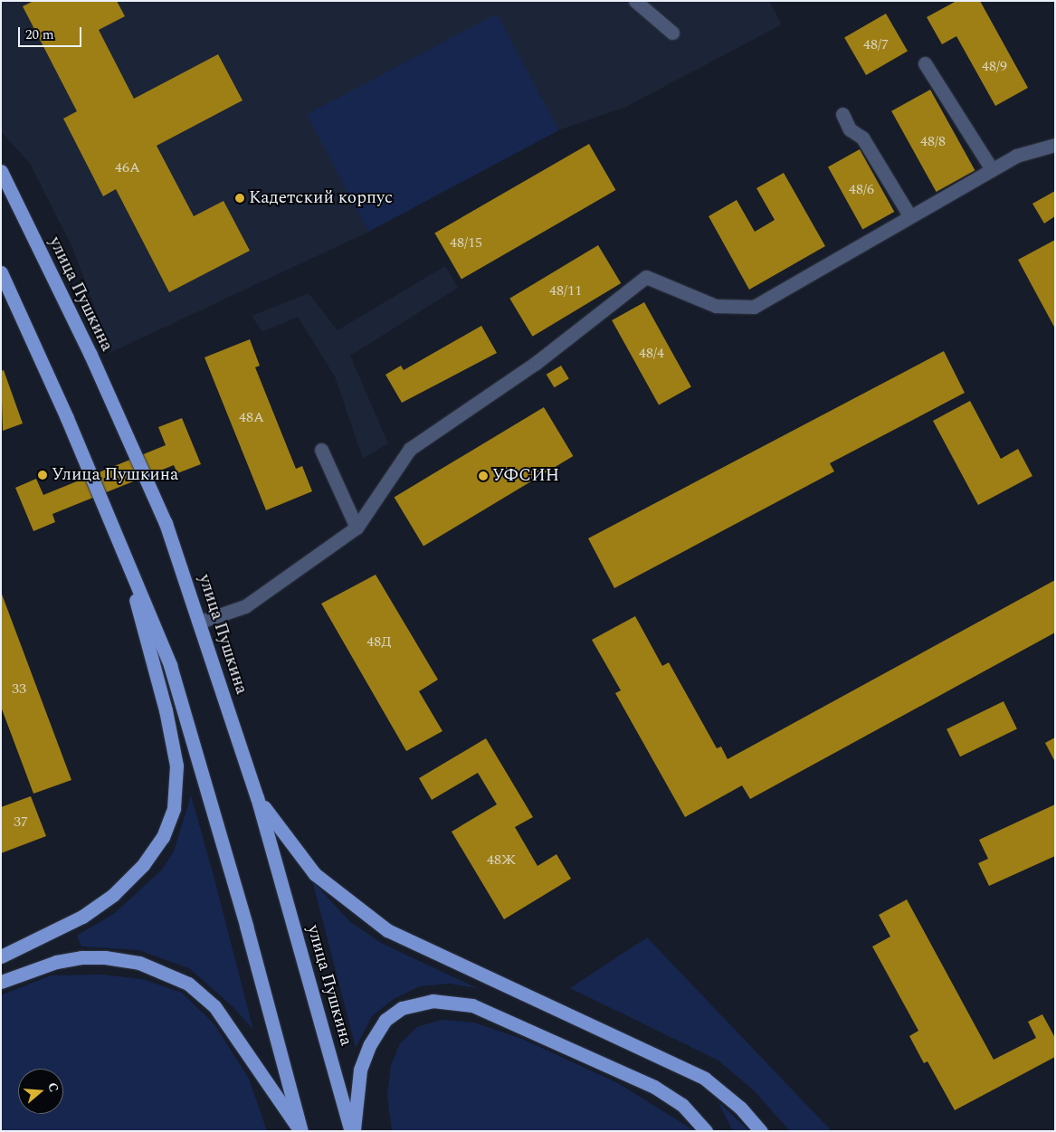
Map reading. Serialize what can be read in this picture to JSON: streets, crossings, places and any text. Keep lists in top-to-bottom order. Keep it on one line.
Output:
{"streets":{"main road":["улица Пушкина"]},"places":["Кадетский корпус","Улица Пушкина","УФСИН"],"house_numbers":["48/7","48/9","48/8","46А","48/6","48/15","48/11","48/4","48А","48Д","33","37","48Ж"],"scale_bar":"20 m","north":"right"}
